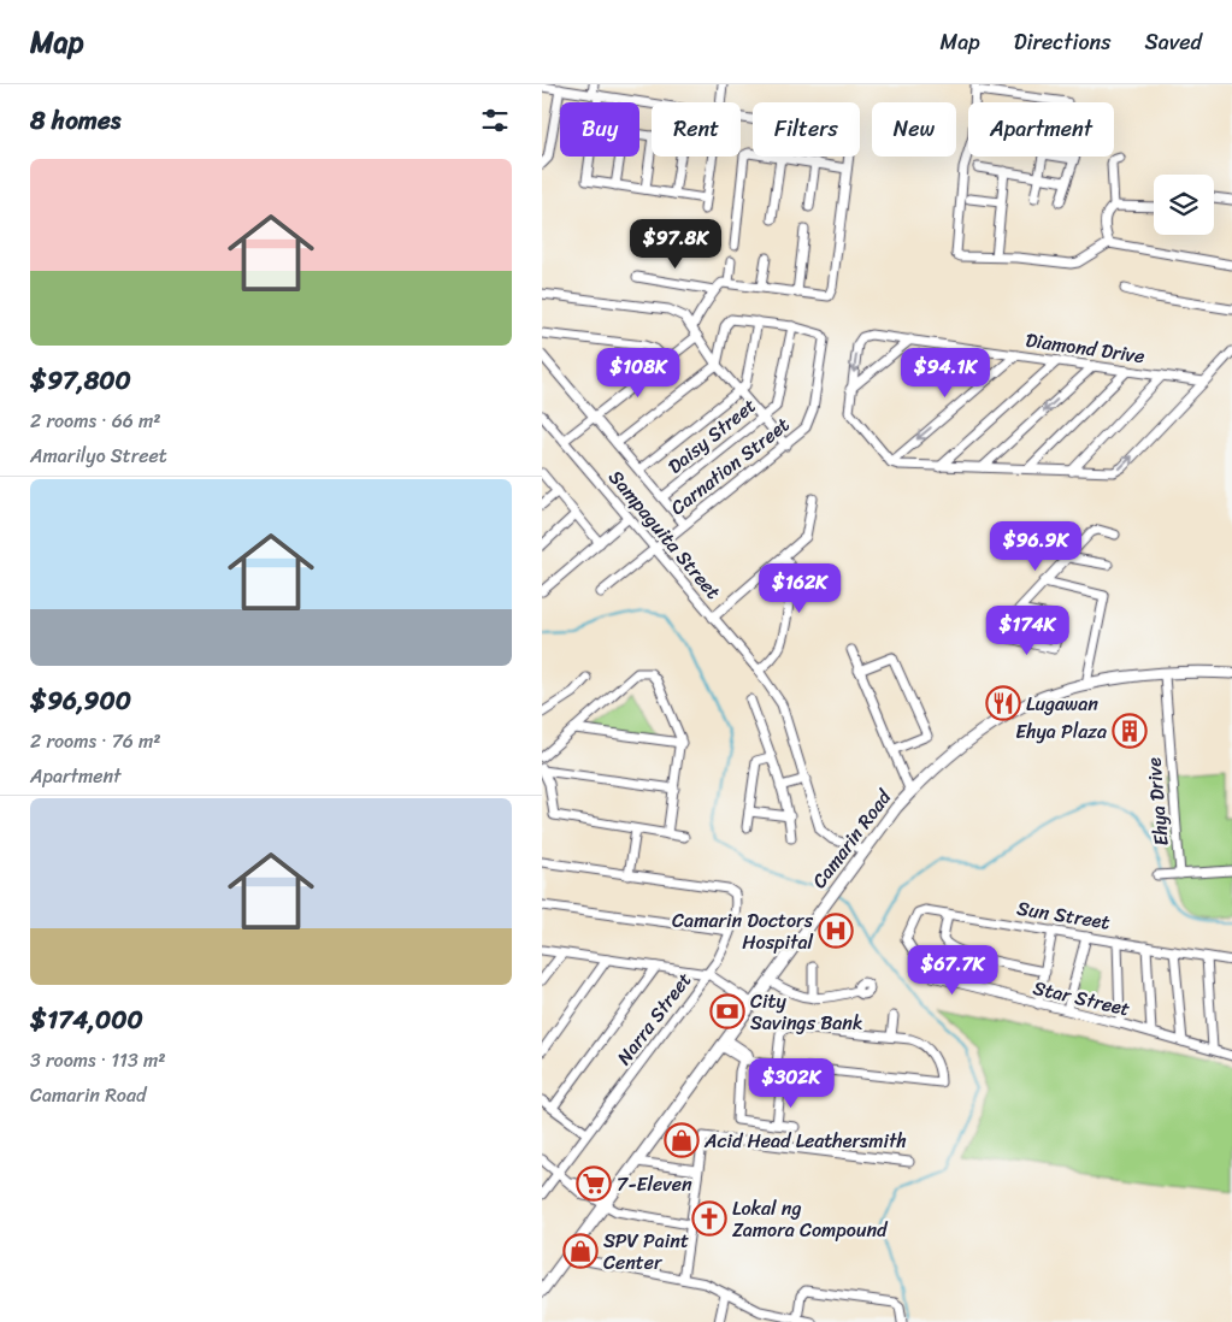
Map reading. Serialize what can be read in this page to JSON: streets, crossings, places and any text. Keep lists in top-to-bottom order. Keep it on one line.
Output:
{"streets":{"main road":["Camarin Road"],"street":["Diamond Drive","Daisy Street","Carnation Street","Sampaguita Street","Ehya Drive","Sun Street","Star Street","Narra Street"]},"crossings":[["Daisy Street","Carnation Street"],["Carnation Street","Sampaguita Street"],["Sampaguita Street","Camarin Road"],["Ehya Drive","Camarin Road"],["Sun Street","Star Street"]],"places":{"restaurant":["Lugawan"],"building":["Ehya Plaza"],"hospital":["Camarin Doctors Hospital"],"bank":["City Savings Bank"],"shop":["Acid Head Leathersmith","SPV Paint Center"],"supermarket":["7-Eleven"],"church":["Lokal ng Zamora Compound"]},"page":{"header":"Map","nav":["Map","Directions","Saved"],"heading":"8 homes","chip":["Buy","Rent","Filters","New","Apartment"],"list":[{"name":"$97,800","note":"2 rooms · 66 m² · Amarilyo Street"},{"name":"$96,900","note":"2 rooms · 76 m² · Apartment"},{"name":"$174,000","note":"3 rooms · 113 m² · Camarin Road"}],"price":["$97.8K","$108K","$94.1K","$96.9K","$162K","$174K","$67.7K","$302K"]}}
